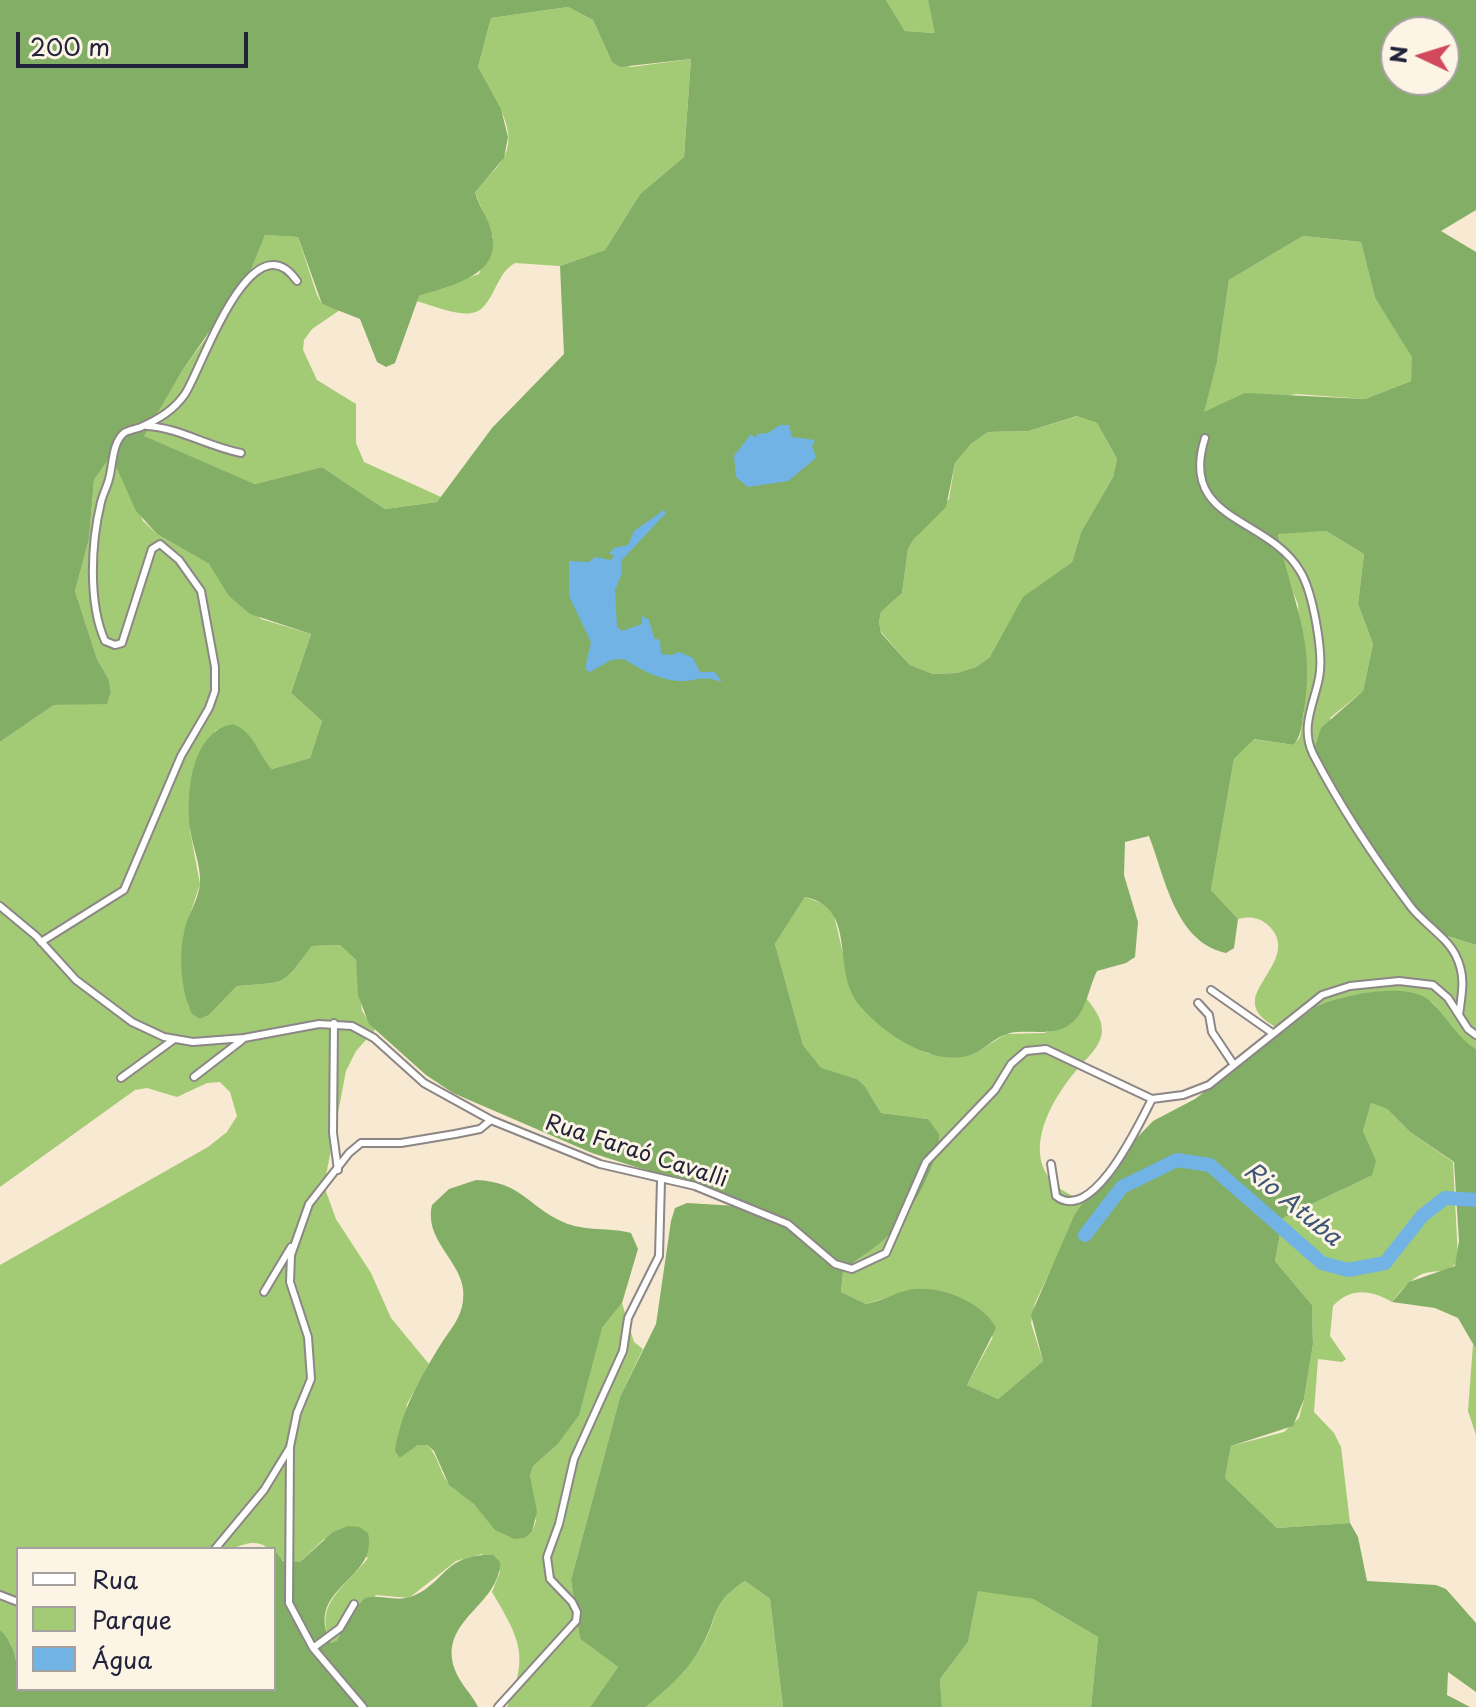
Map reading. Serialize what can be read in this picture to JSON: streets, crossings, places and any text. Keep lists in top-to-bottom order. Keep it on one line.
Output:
{"streets":{"street":["Rua Faraó Cavalli"]},"water":["Rio Atuba"],"legend":["Rua","Parque","Água"],"scale_bar":"200 m","north":"left"}
